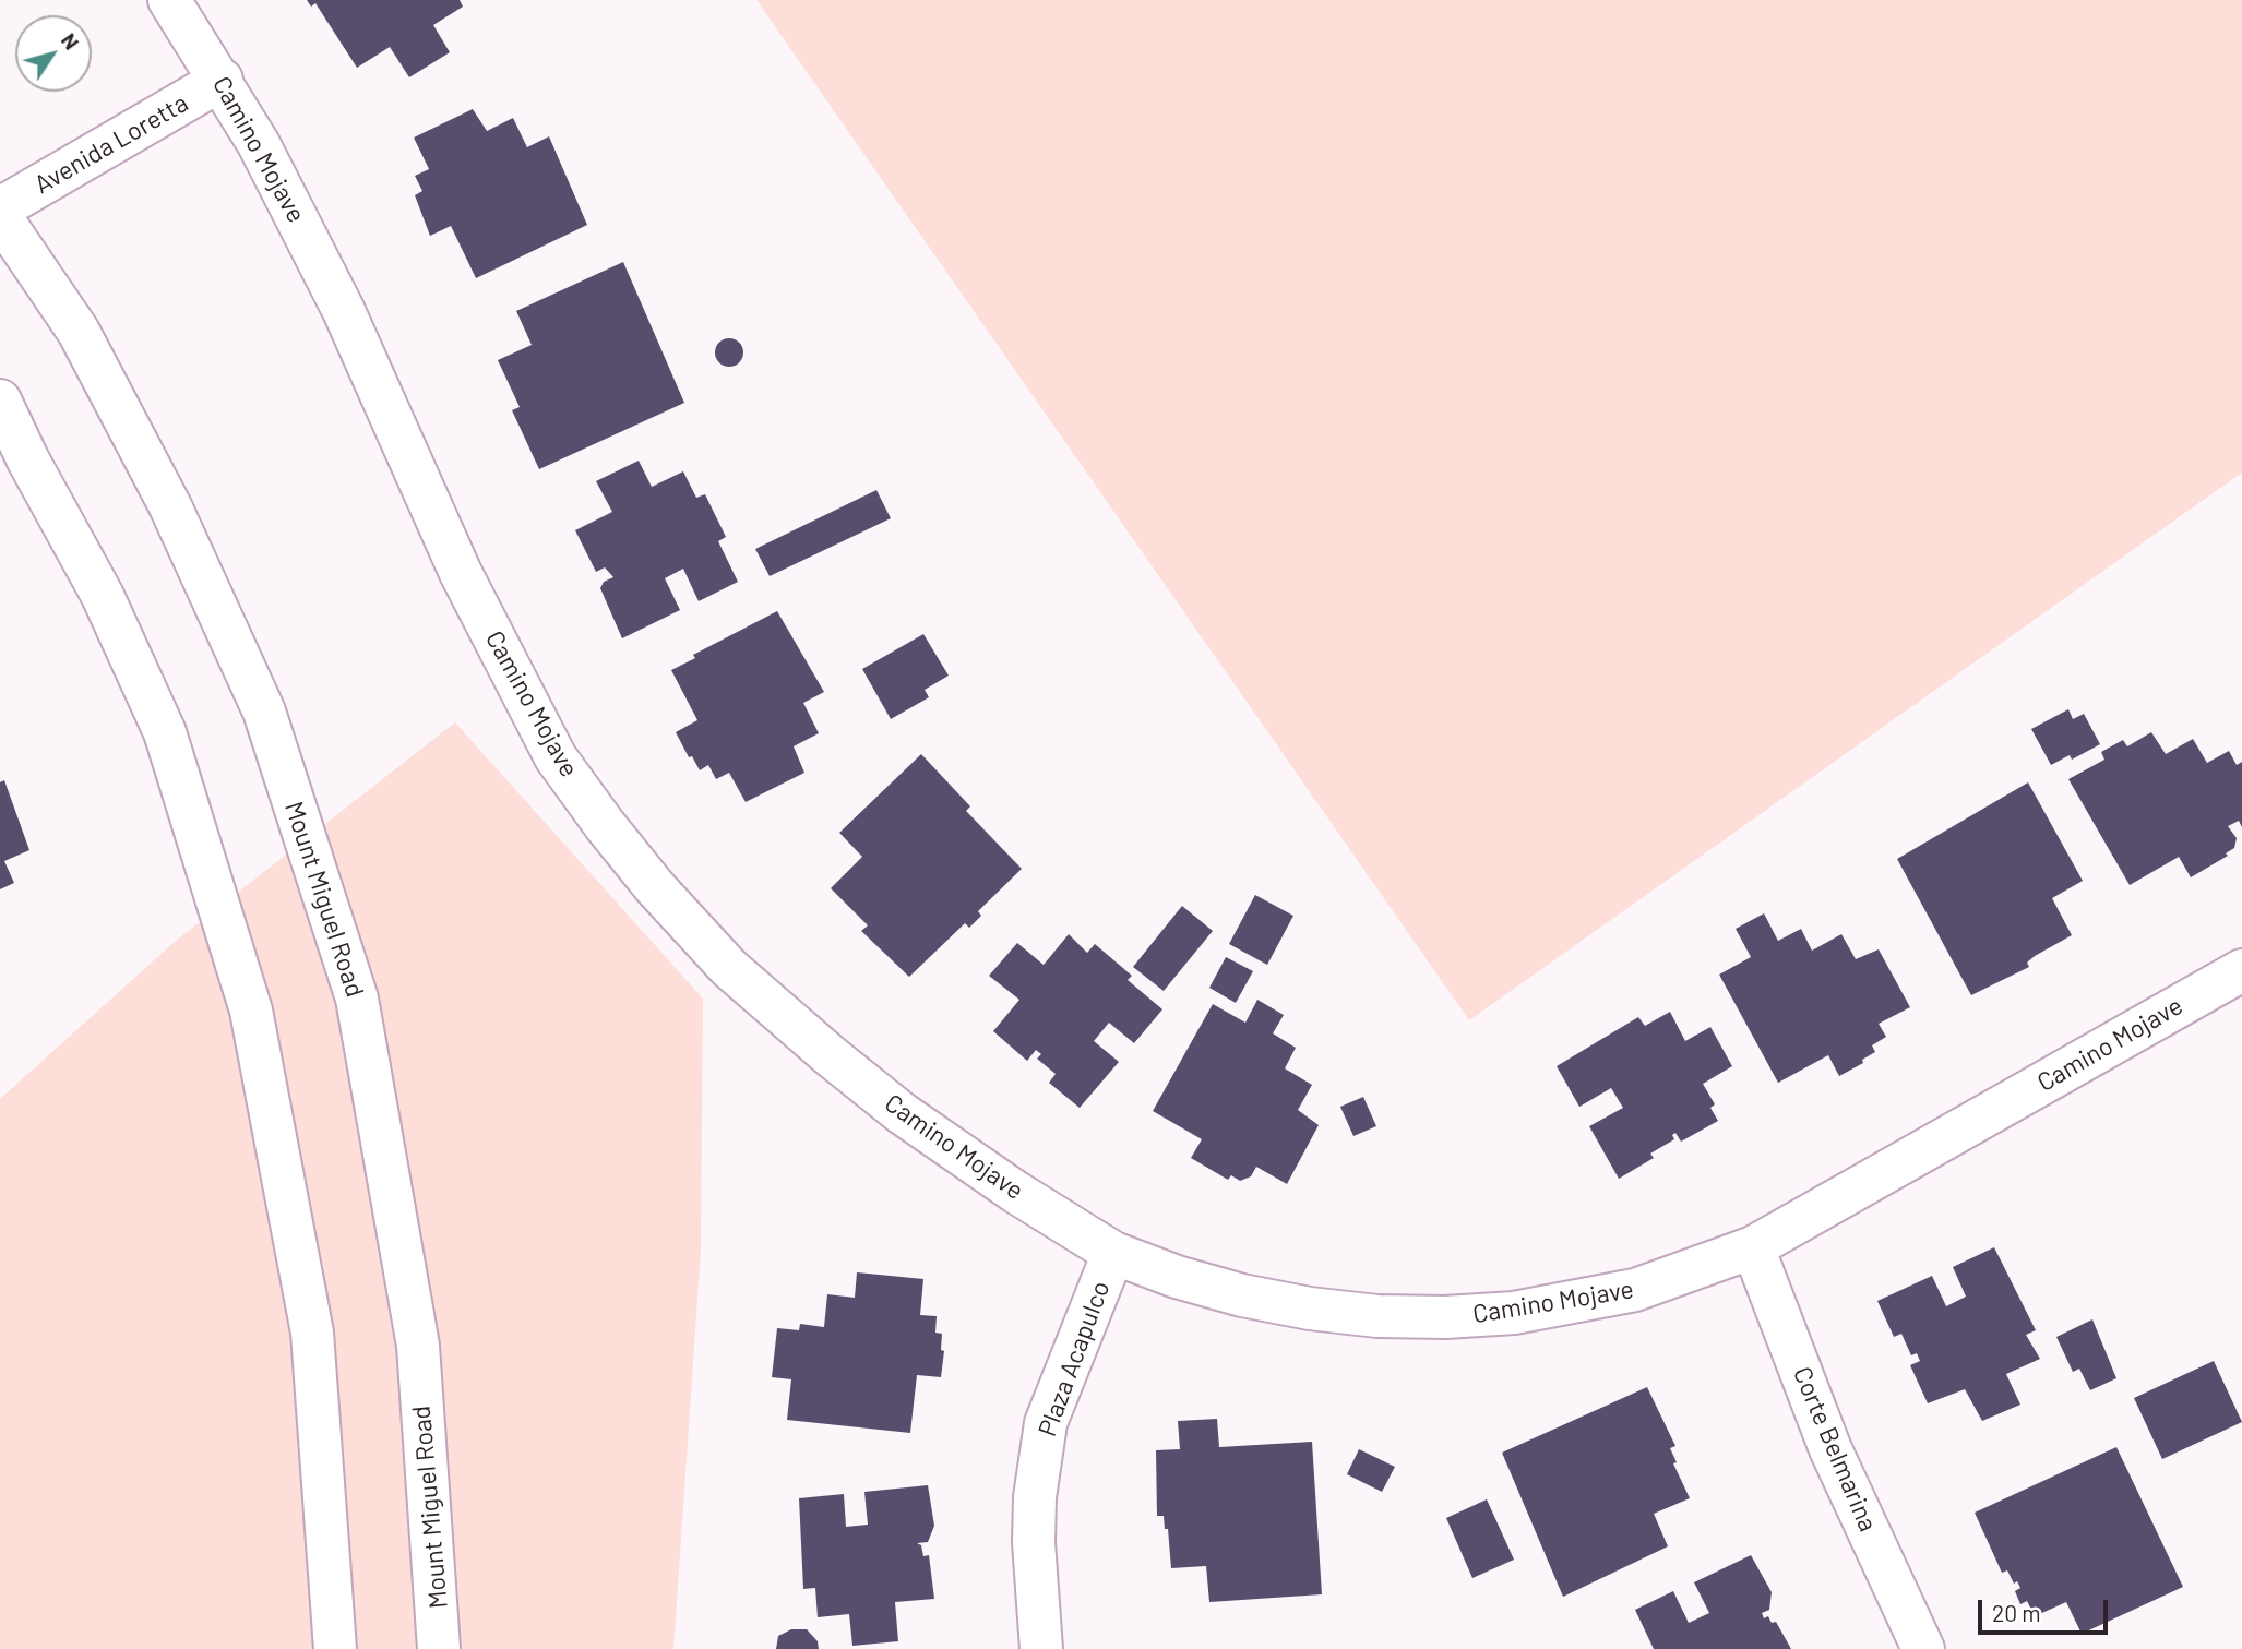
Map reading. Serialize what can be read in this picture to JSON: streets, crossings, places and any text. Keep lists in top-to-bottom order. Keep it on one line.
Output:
{"streets":{"street":["Avenida Loretta","Camino Mojave","Mount Miguel Road","Plaza Acapulco","Corte Belmarina"]},"crossings":[["Avenida Loretta","Camino Mojave"],["Camino Mojave","Plaza Acapulco"],["Camino Mojave","Corte Belmarina"]],"scale_bar":"20 m","north":"top right"}
